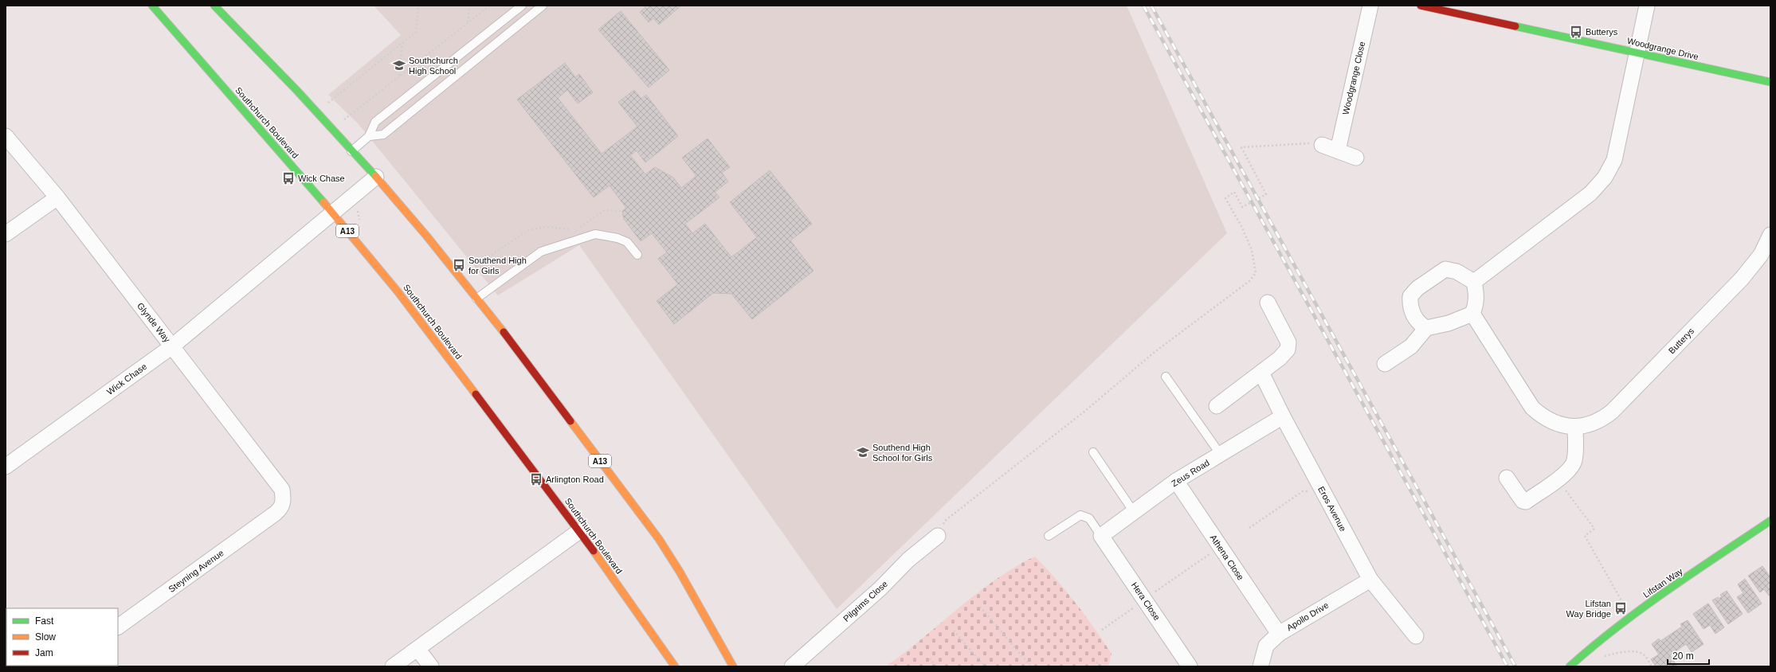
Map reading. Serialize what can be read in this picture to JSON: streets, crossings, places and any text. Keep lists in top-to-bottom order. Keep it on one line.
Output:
{"streets":{"main road":["Woodgrange Drive","Southchurch Boulevard","A13","Lifstan Way"],"street":["Woodgrange Close","Glynde Way","Butterys","Wick Chase","Zeus Road","Eros Avenue","Athena Close","Steyning Avenue","Pilgrims Close","Hera Close","Apollo Drive"]},"crossings":[["Southchurch Boulevard","Wick Chase"],["A13","Wick Chase"],["Glynde Way","Wick Chase"],["Glynde Way","Steyning Avenue"],["Zeus Road","Eros Avenue"],["Zeus Road","Athena Close"],["Zeus Road","Hera Close"],["Eros Avenue","Apollo Drive"],["Athena Close","Apollo Drive"]],"places":{"bus stop":["Butterys","Wick Chase","Southend High for Girls","Arlington Road","Lifstan Way Bridge"],"school or university":["Southchurch High School","Southend High School for Girls"]},"legend":["Fast","Slow","Jam"],"scale_bar":"20 m"}
